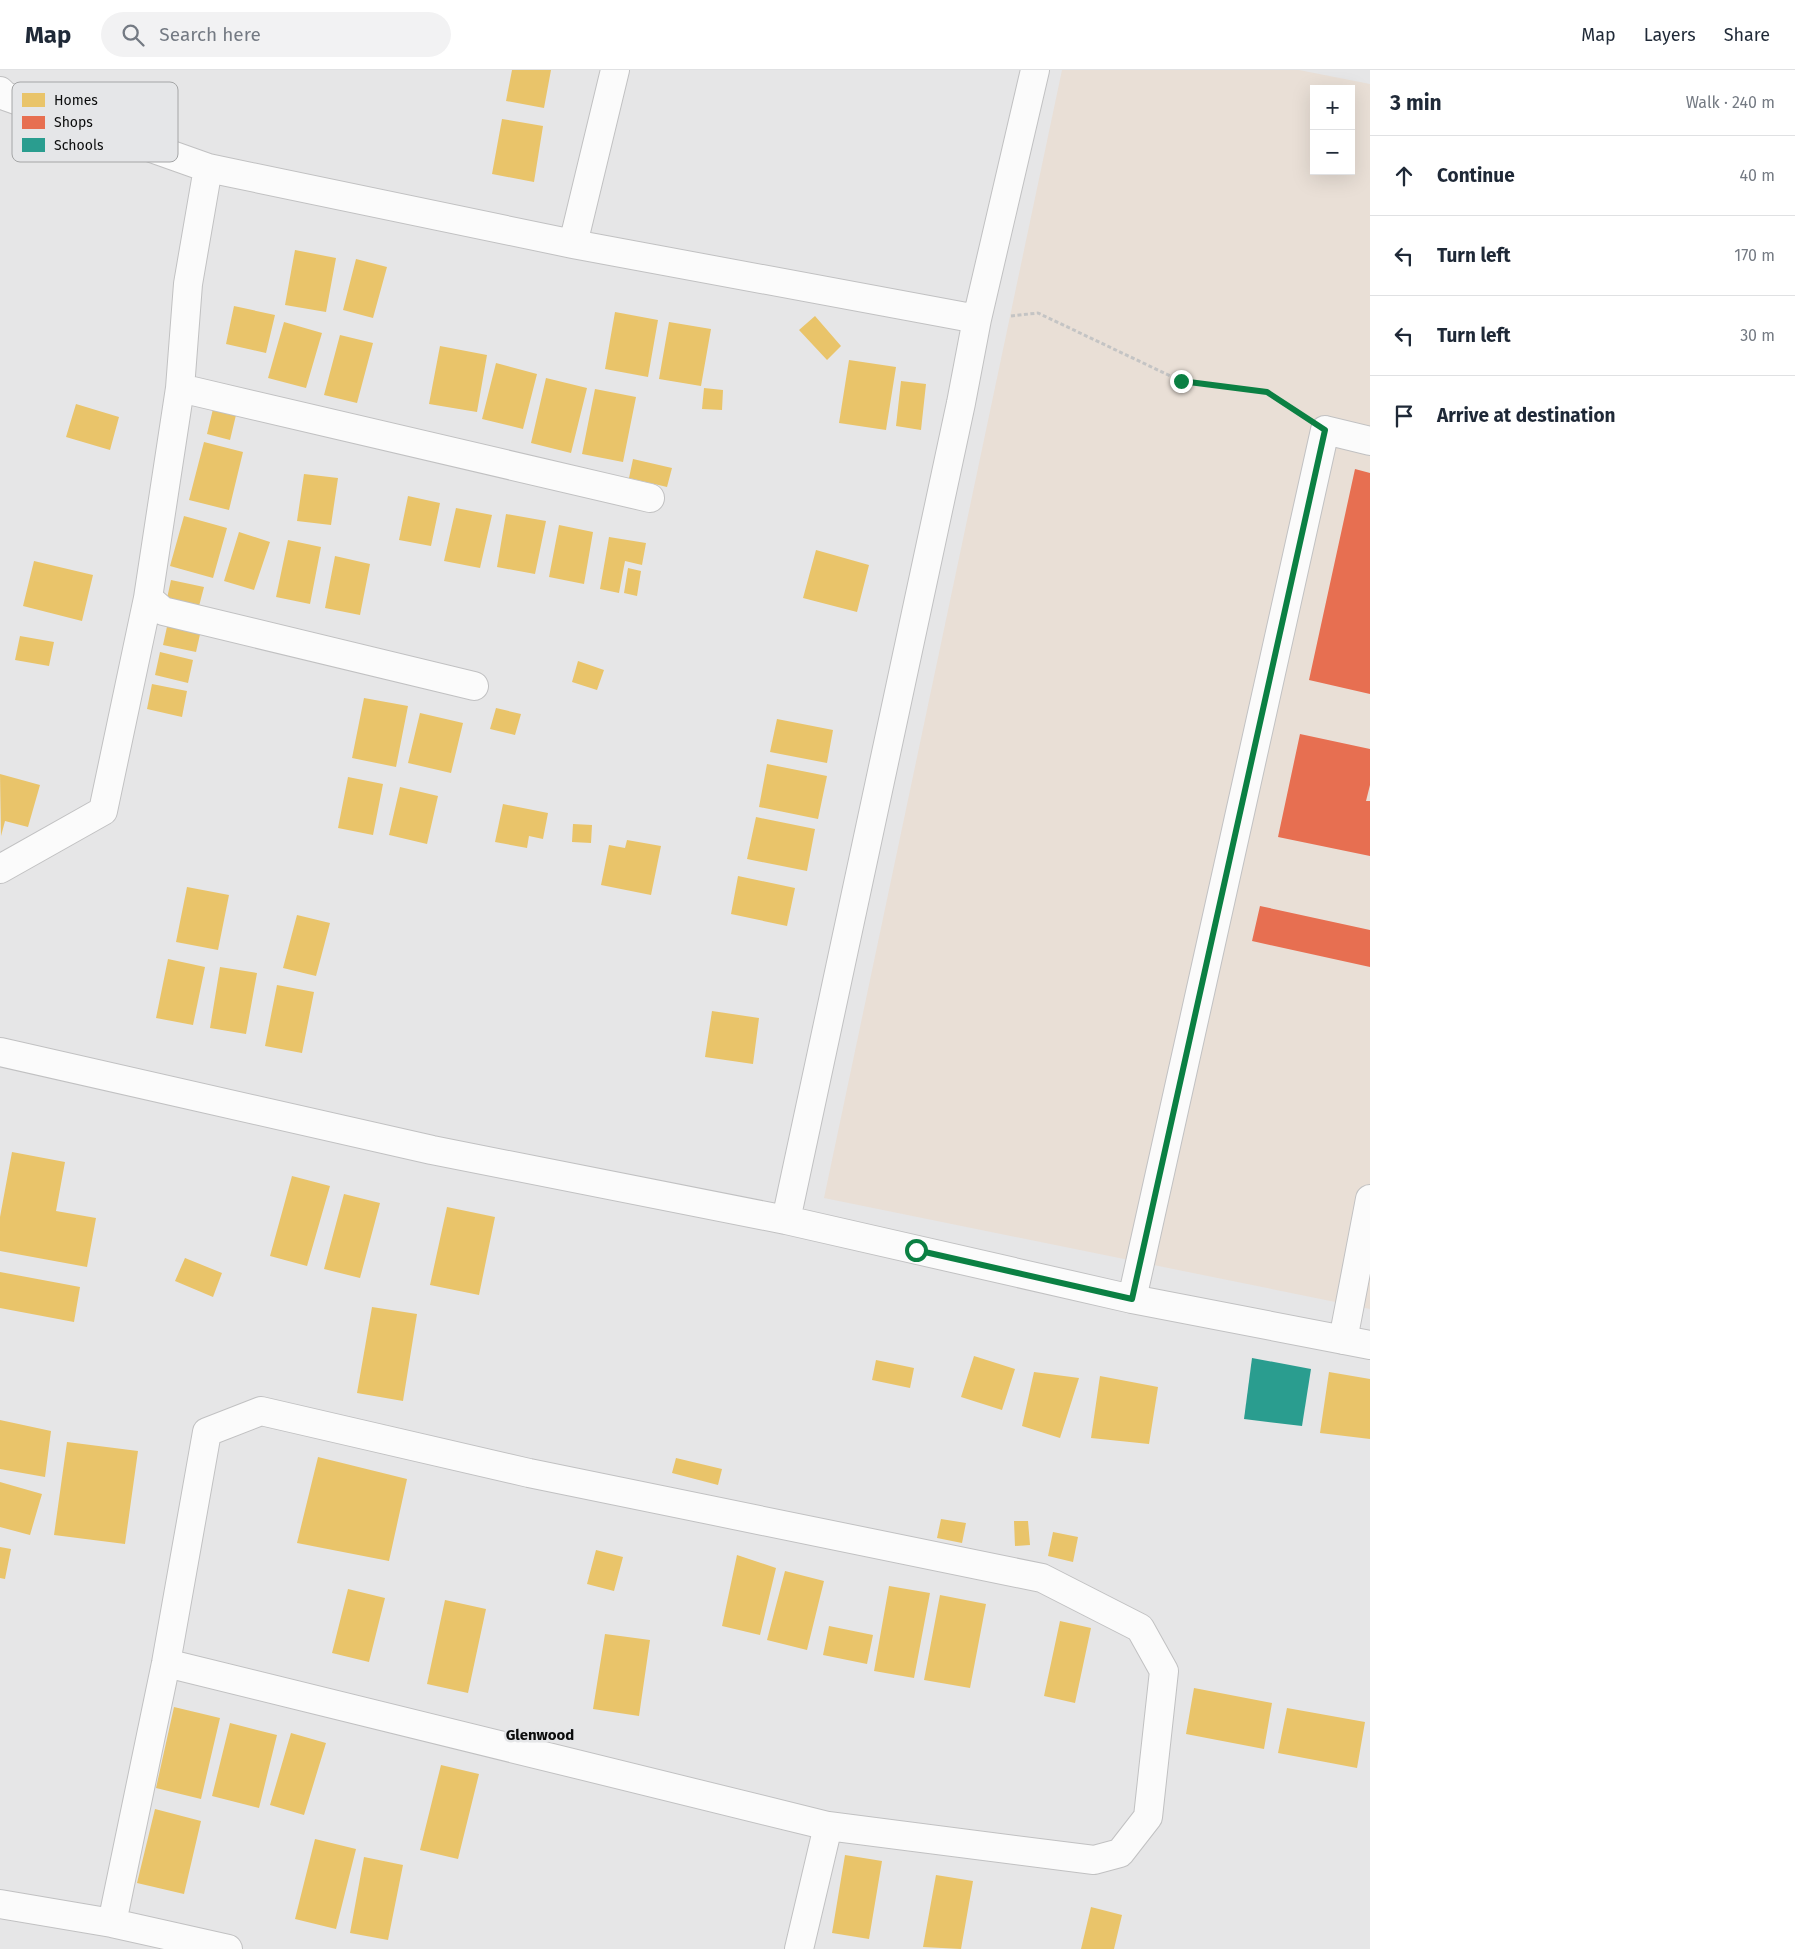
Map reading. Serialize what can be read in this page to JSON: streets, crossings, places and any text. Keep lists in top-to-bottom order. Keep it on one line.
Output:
{"districts":["Glenwood"],"legend":["Homes","Shops","Schools"],"page":{"header":"Map","search":"Search here","nav":["Map","Layers","Share"],"heading":["3 min","Walk · 240 m"],"map_buttons":["+","−"],"list":[["Continue","40 m"],["Turn left","170 m"],["Turn left","30 m"],"Arrive at destination"]}}
